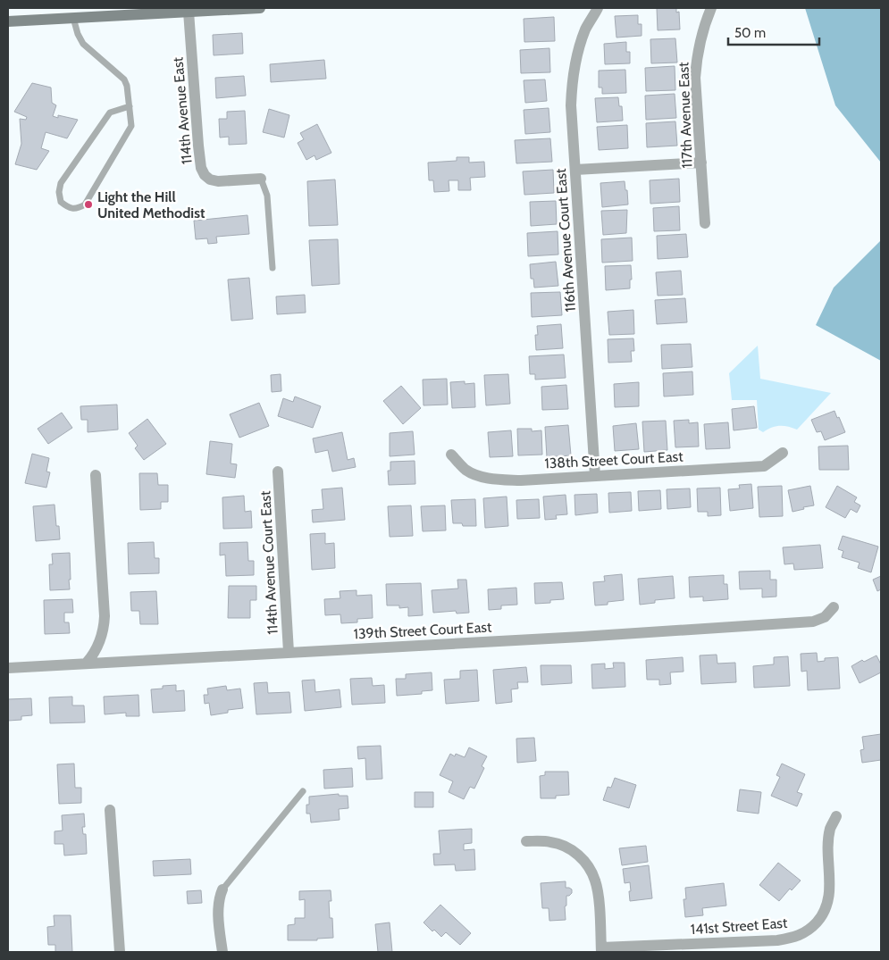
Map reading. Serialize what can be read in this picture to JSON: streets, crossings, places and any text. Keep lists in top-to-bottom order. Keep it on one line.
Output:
{"streets":{"street":["114th Avenue East","117th Avenue East","116th Avenue Court East","138th Street Court East","114th Avenue Court East","139th Street Court East","141st Street East"]},"crossings":[["116th Avenue Court East","138th Street Court East"],["114th Avenue Court East","139th Street Court East"]],"places":["Light the Hill United Methodist"],"scale_bar":"50 m"}
